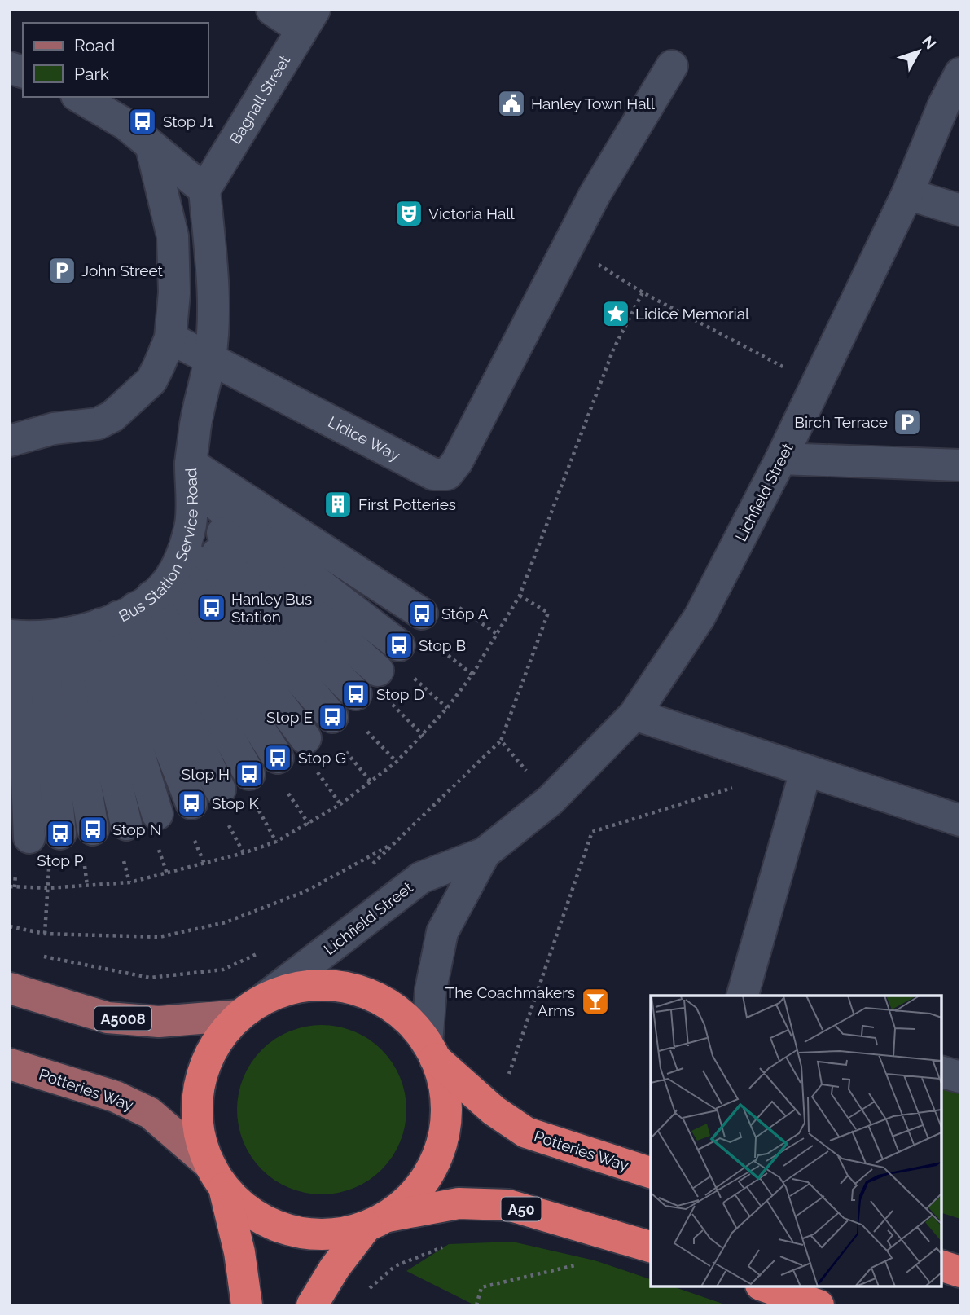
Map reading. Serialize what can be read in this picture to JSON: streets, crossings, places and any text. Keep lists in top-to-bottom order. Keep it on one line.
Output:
{"streets":{"highway":["Potteries Way","A50"],"main road":["A5008"],"street":["Bagnall Street","Lidice Way","Lichfield Street","Bus Station Service Road"]},"crossings":[["Lidice Way","Bus Station Service Road"],["Lichfield Street","A5008"],["Lichfield Street","Potteries Way"]],"places":{"public building":["Hanley Town Hall"],"bus stop":["Stop J1","Hanley Bus Station","Stop A","Stop B","Stop D","Stop E","Stop G","Stop H","Stop K","Stop N","Stop P"],"theatre":["Victoria Hall"],"parking":["John Street","Birch Terrace"],"place":["Lidice Memorial"],"building":["First Potteries"],"bar":["The Coachmakers Arms"]},"legend":["Road","Park"],"north":"top right"}
